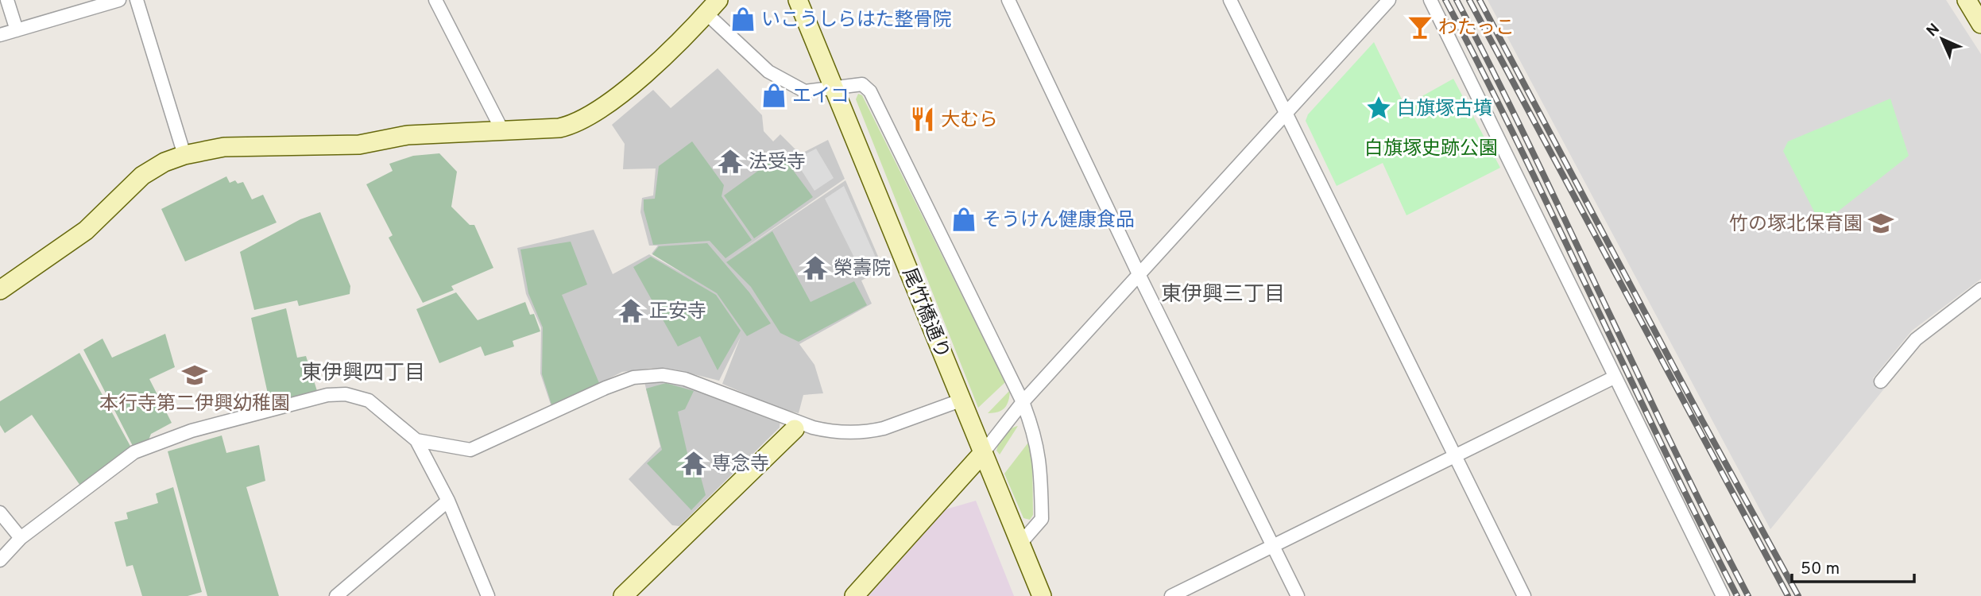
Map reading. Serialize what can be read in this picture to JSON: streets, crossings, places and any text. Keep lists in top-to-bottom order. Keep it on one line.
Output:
{"streets":{"street":["尾竹橋通り"]},"districts":["東伊興三丁目","東伊興四丁目"],"parks":["白旗塚史跡公園"],"places":{"shop":["いこうしらはた整骨院","エイコ","そうけん健康食品"],"bar":["わたっこ"],"place":["白旗塚古墳"],"restaurant":["大むら"],"temple":["法受寺","榮壽院","正安寺","専念寺"],"school or university":["竹の塚北保育園","本行寺第二伊興幼稚園"]},"scale_bar":"50 m","north":"top left"}
